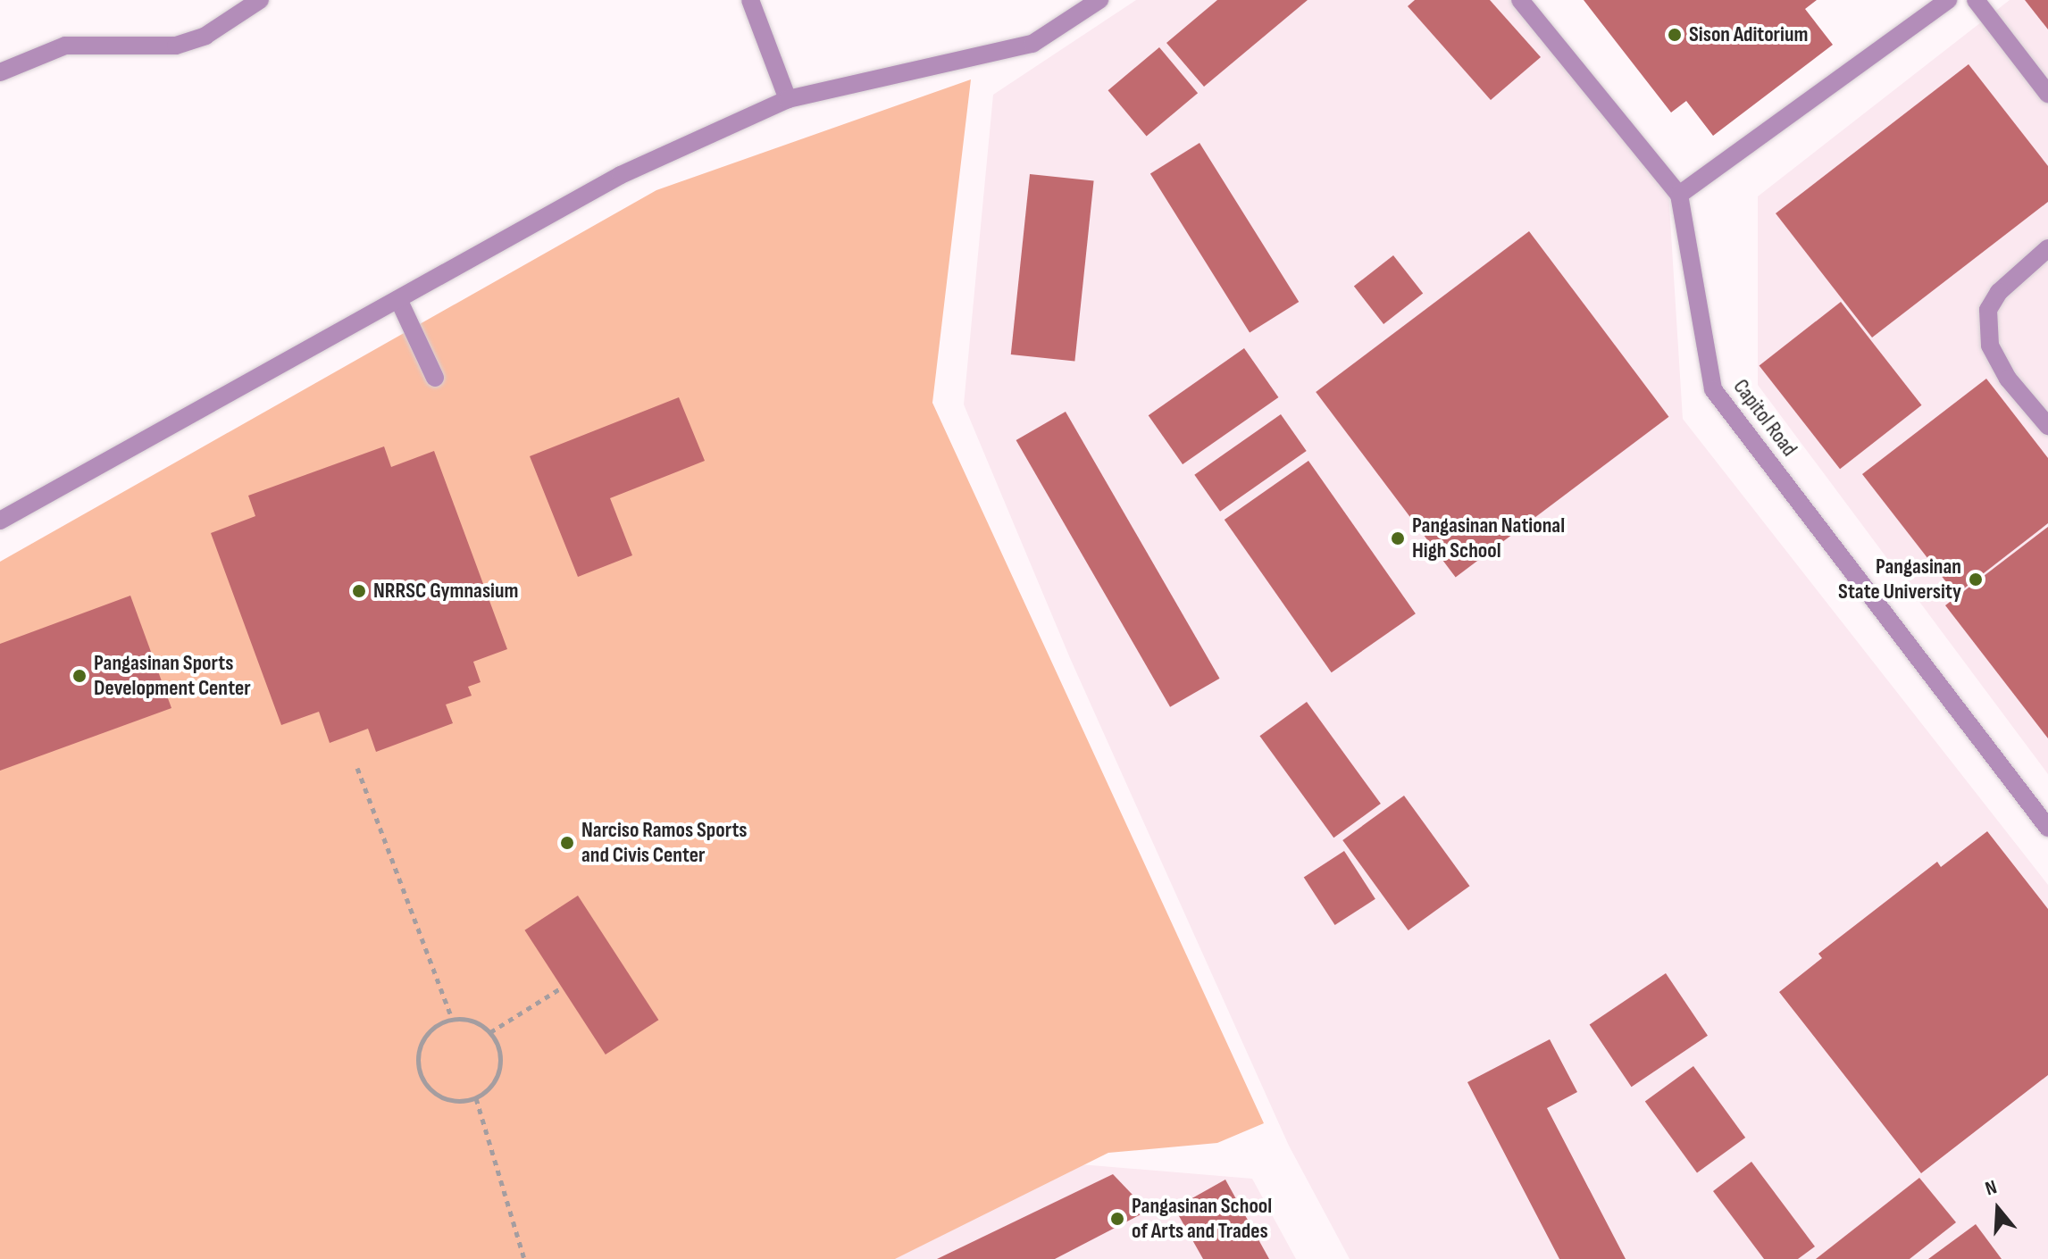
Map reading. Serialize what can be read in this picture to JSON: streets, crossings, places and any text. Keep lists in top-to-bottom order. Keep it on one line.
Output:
{"streets":{"street":["Capitol Road"]},"places":["Sison Aditorium","Pangasinan National High School","Pangasinan State University","NRRSC Gymnasium","Pangasinan Sports Development Center","Narciso Ramos Sports and Civis Center","Pangasinan School of Arts and Trades"],"north":"top"}
